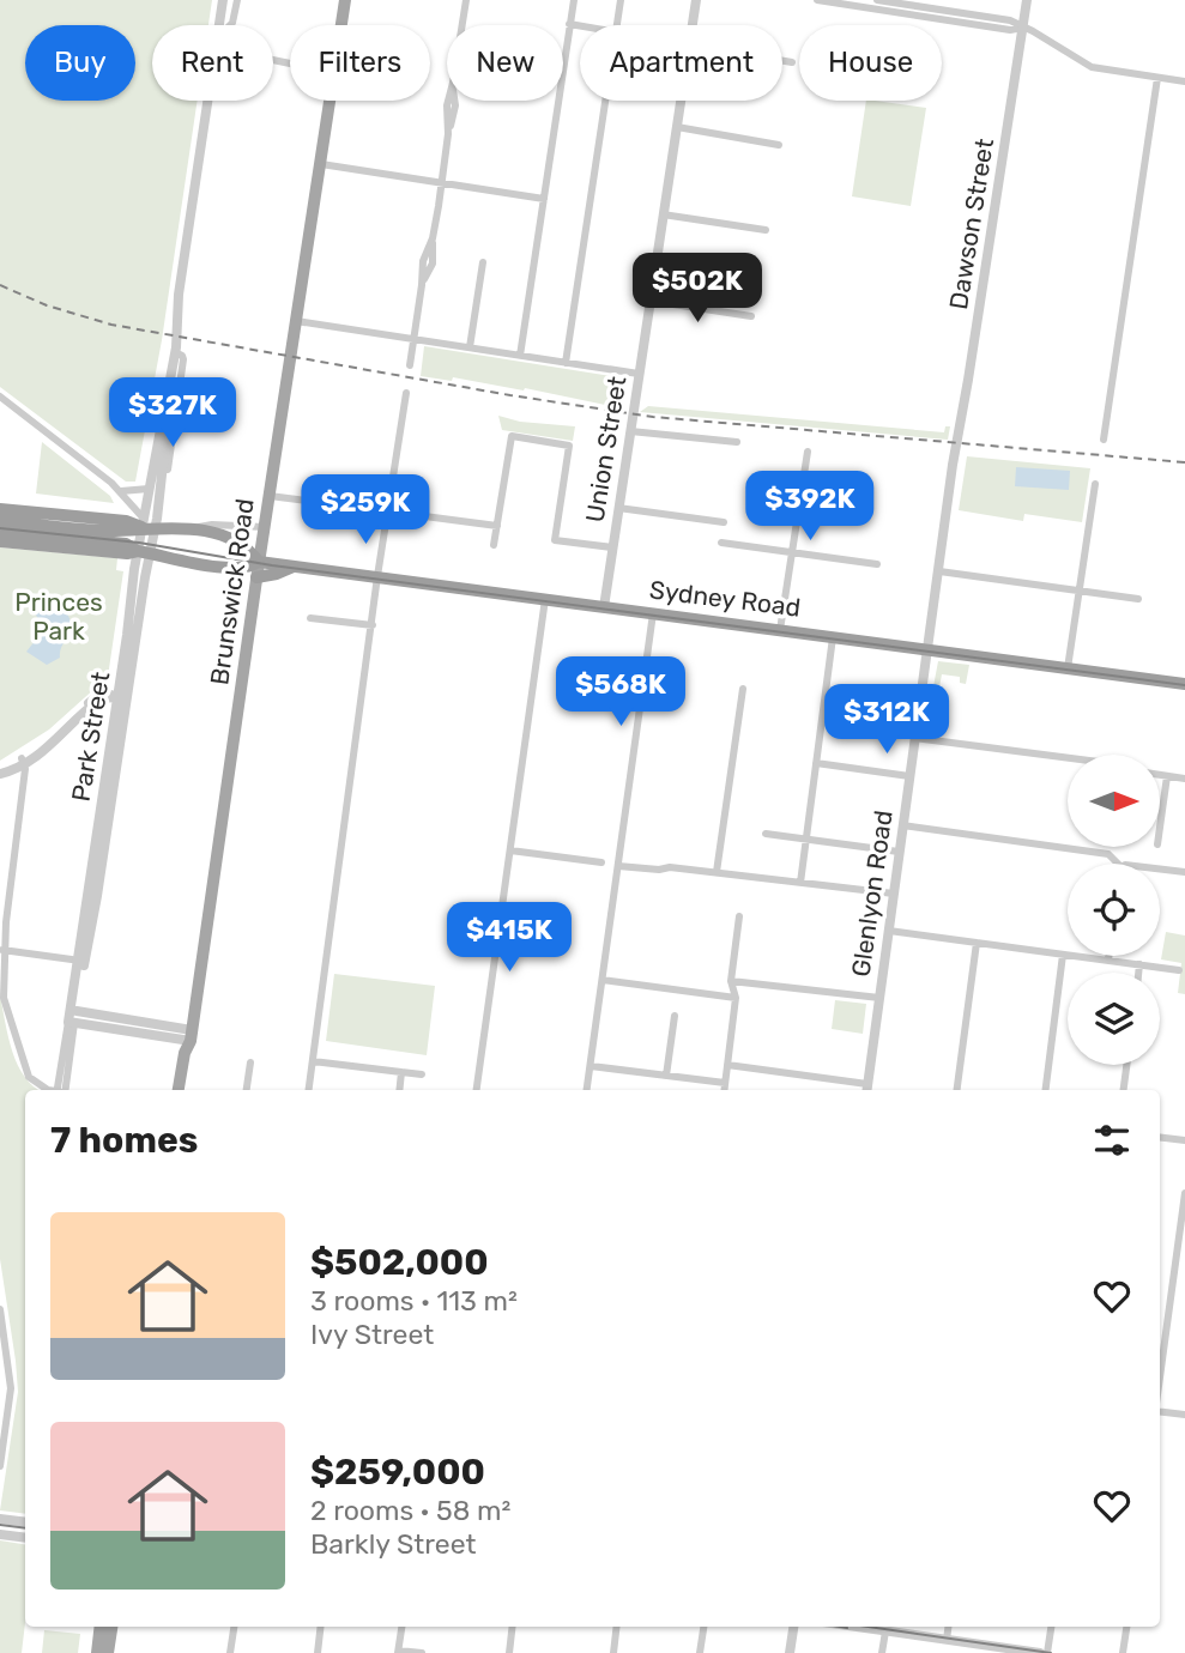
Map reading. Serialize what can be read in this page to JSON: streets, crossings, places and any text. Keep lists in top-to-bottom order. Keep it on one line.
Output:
{"streets":{"highway":["Sydney Road"],"main road":["Brunswick Road"],"street":["Dawson Street","Union Street","Park Street","Glenlyon Road"]},"crossings":[["Dawson Street","Sydney Road"],["Dawson Street","Glenlyon Road"],["Union Street","Sydney Road"],["Brunswick Road","Sydney Road"],["Sydney Road","Park Street"],["Sydney Road","Glenlyon Road"]],"parks":["Princes Park"],"north":"right","page":{"chip":["Buy","Rent","Filters","New","Apartment","House"],"price":["$502K","$327K","$392K","$259K","$568K","$312K","$415K"],"heading":"7 homes","list":[{"name":"$502,000","note":"3 rooms · 113 m² · Ivy Street"},{"name":"$259,000","note":"2 rooms · 58 m² · Barkly Street"}]}}
